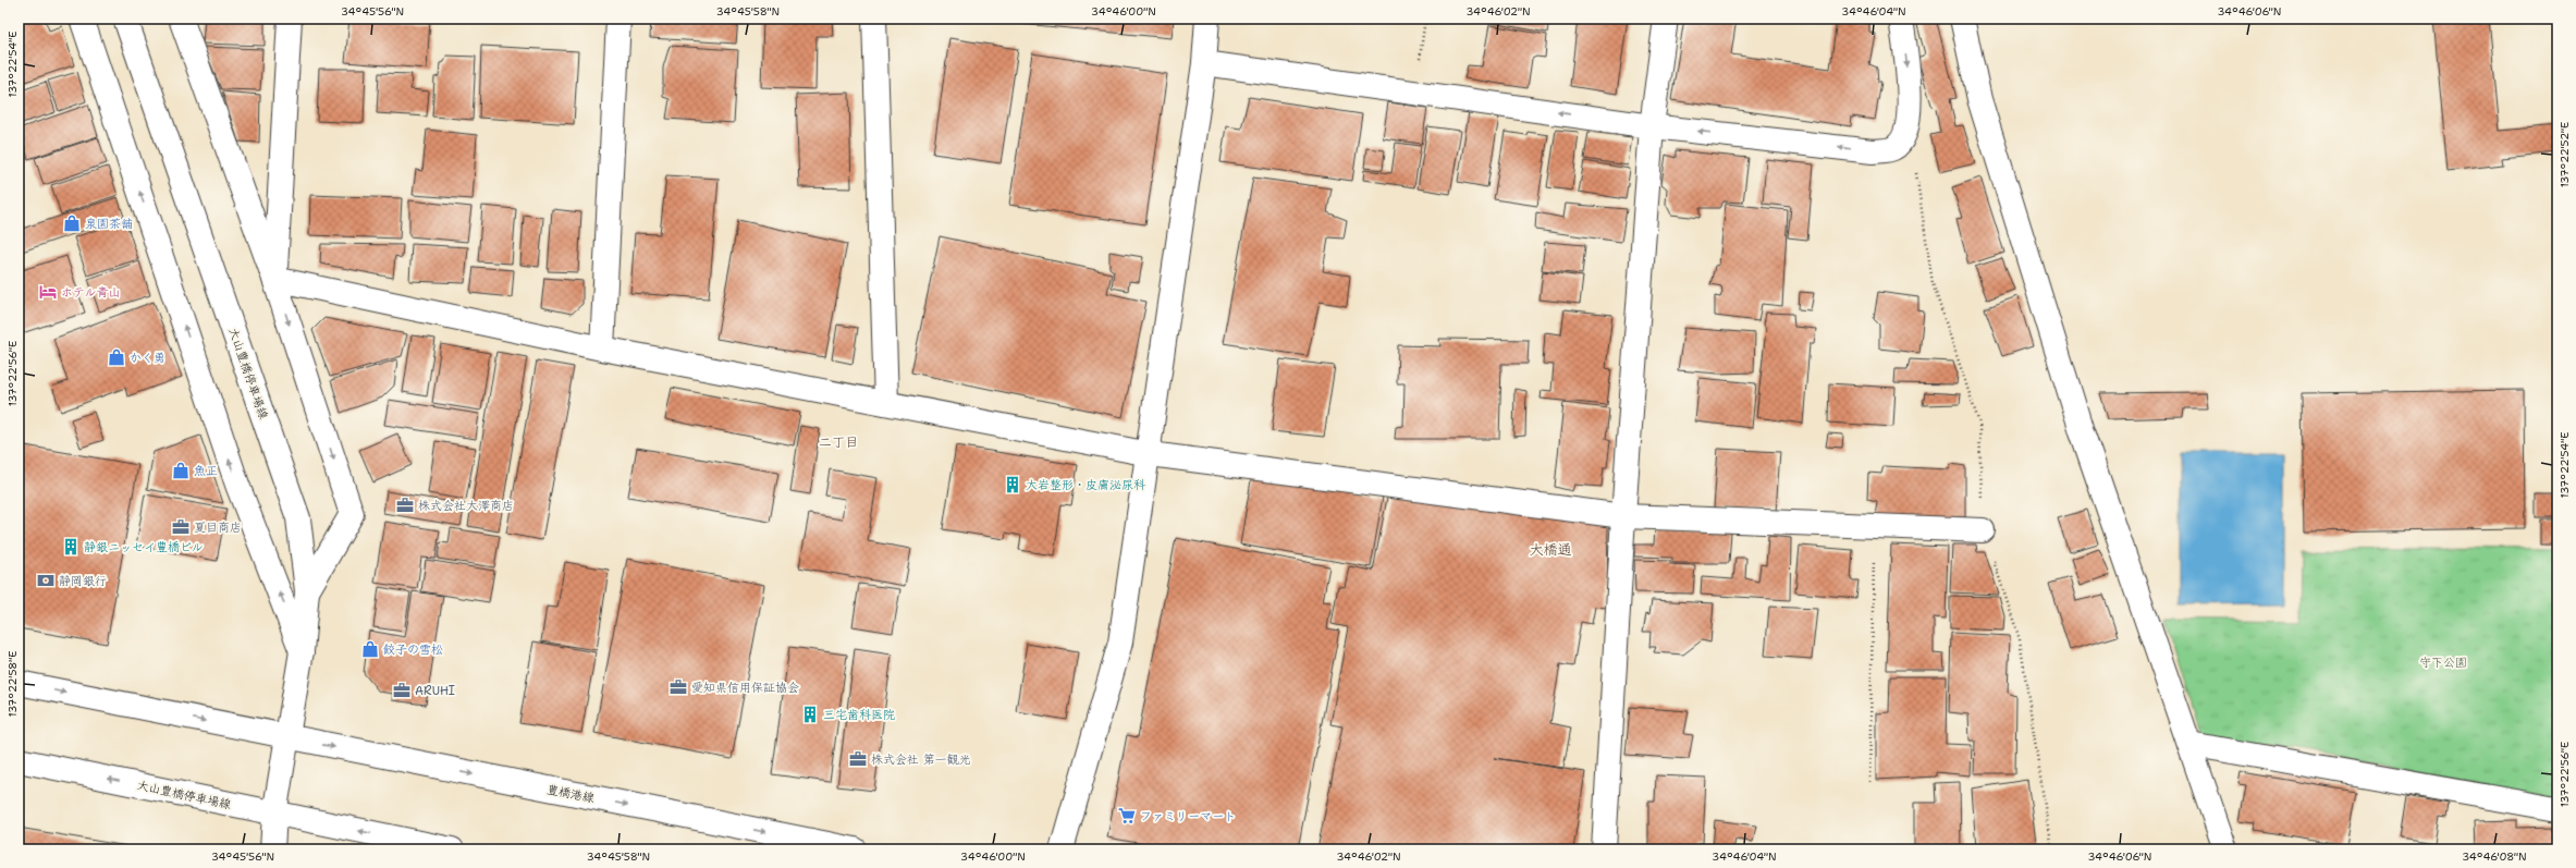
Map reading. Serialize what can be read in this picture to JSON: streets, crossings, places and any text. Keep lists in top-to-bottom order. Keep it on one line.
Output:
{"streets":{"street":["大山豊橋停車場線","豊橋港線"]},"crossings":[["大山豊橋停車場線","豊橋港線"]],"districts":["二丁目","大橋通"],"parks":["守下公園"],"places":{"shop":["泉園茶舗","かく勇","魚正","餃子の雪松"],"hotel":["ホテル青山"],"building":["大岩整形・皮膚泌尿科","静銀ニッセイ豊橋ビル","三宅歯科医院"],"office":["株式会社大澤商店","夏目商店","愛知県信用保証協会","ARUHI","株式会社 第一観光"],"bank":["静岡銀行"],"supermarket":["ファミリーマート"]},"coordinates":["34°45'56\"N","34°45'58\"N","34°46'00\"N","34°46'02\"N","34°46'04\"N","34°46'06\"N","137°22'54\"E","137°22'52\"E","137°22'56\"E","137°22'58\"E","34°46'08\"N"]}
